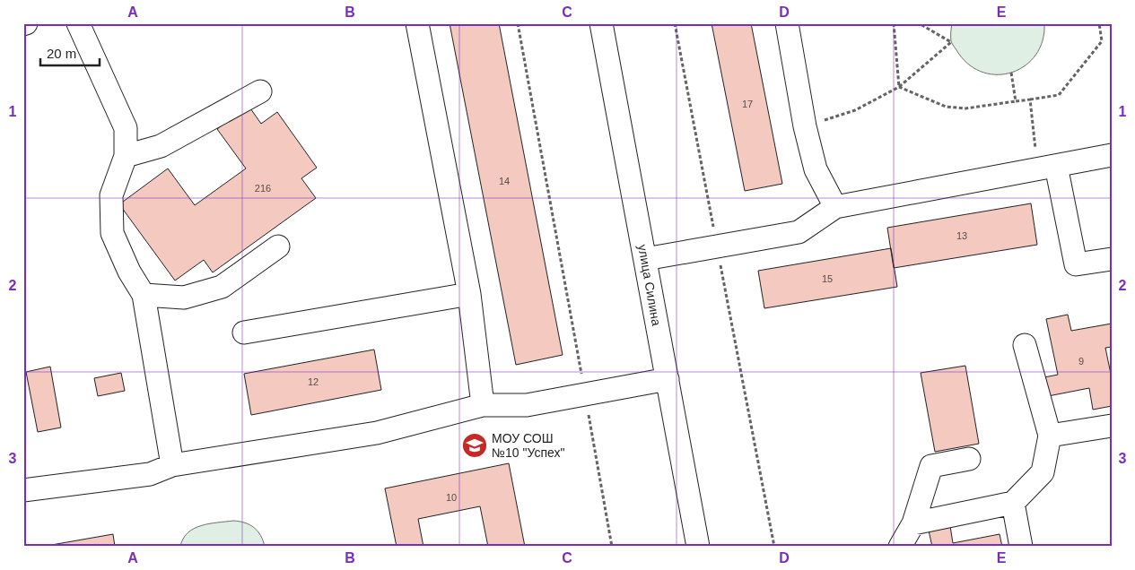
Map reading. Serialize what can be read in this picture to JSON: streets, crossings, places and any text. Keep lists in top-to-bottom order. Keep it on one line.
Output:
{"streets":{"street":["улица Силина"]},"places":{"school or university":["МОУ СОШ №10 \"Успех\""]},"house_numbers":["17","14","216","13","15","9","12","10"],"scale_bar":"20 m","grid":{"columns":["A","B","C","D","E"],"rows":["1","2","3"]}}
